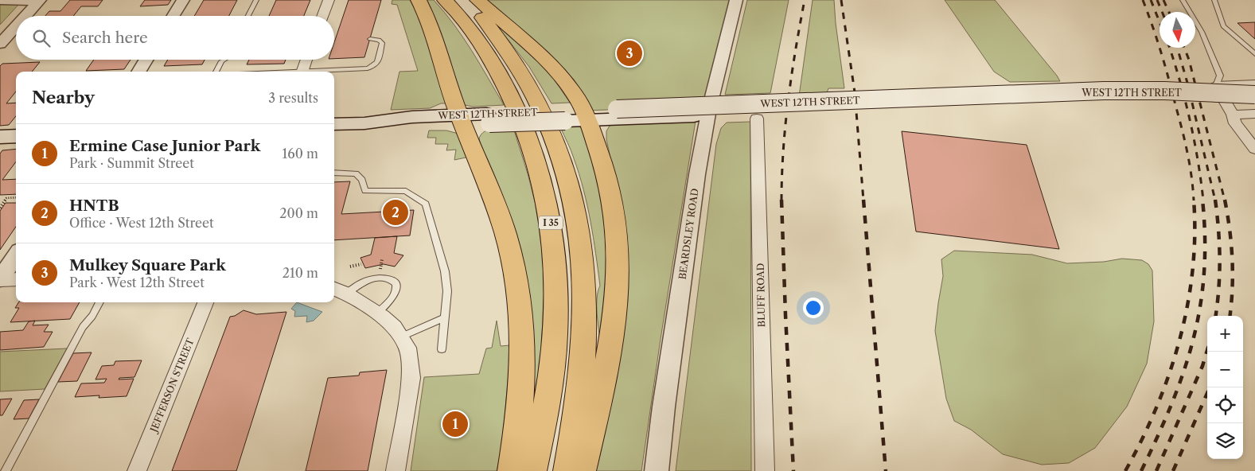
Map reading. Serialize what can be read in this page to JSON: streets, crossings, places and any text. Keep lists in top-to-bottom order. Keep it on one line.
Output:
{"streets":{"highway":["I 35"],"main road":["WEST 12TH STREET"],"street":["BEARDSLEY ROAD","BLUFF ROAD","JEFFERSON STREET"]},"north":"bottom","page":{"search":"Search here","pins":["3","2","1"],"heading":["Nearby","3 results"],"list":[{"mark":"1","name":"Ermine Case Junior Park","note":"Park · Summit Street","value":"160 m"},{"mark":"2","name":"HNTB","note":"Office · West 12th Street","value":"200 m"},{"mark":"3","name":"Mulkey Square Park","note":"Park · West 12th Street","value":"210 m"}],"map_buttons":["+","−"]}}
